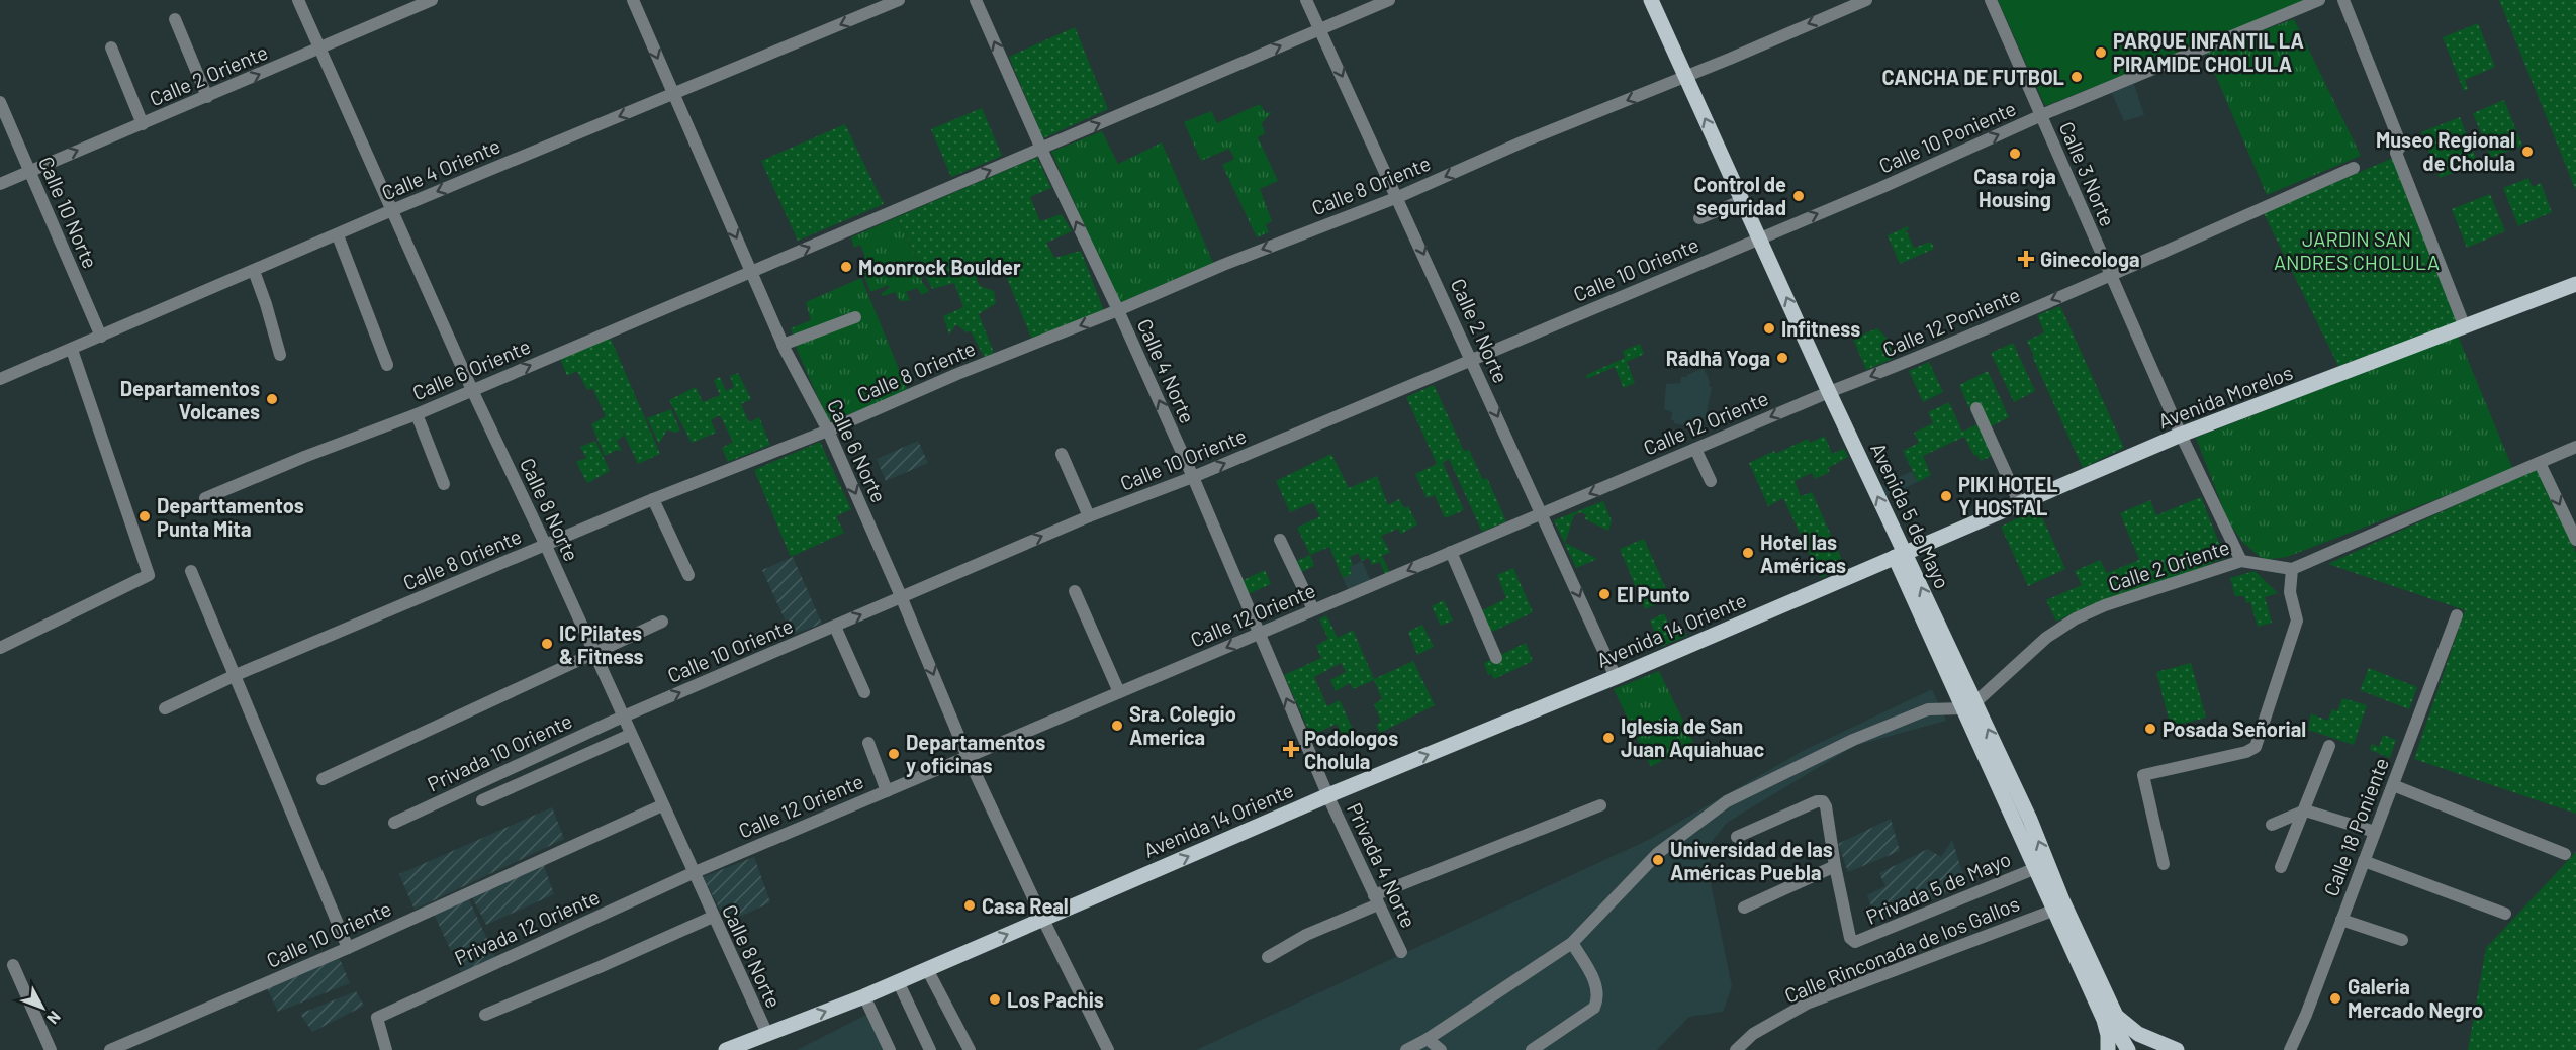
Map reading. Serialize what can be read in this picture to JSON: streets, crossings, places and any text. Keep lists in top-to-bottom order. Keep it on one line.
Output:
{"streets":{"main road":["Avenida Morelos","Avenida 5 de Mayo","Avenida 14 Oriente"],"street":["Calle 2 Oriente","Calle 10 Poniente","Calle 4 Oriente","Calle 3 Norte","Calle 8 Oriente","Calle 10 Norte","Calle 10 Oriente","Calle 12 Poniente","Calle 2 Norte","Calle 6 Oriente","Calle 4 Norte","Calle 12 Oriente","Calle 6 Norte","Calle 8 Norte","Privada 10 Oriente","Calle 18 Poniente","Privada 4 Norte","Privada 5 de Mayo","Privada 12 Oriente","Calle Rinconada de los Gallos"]},"crossings":[["Calle 2 Oriente","Calle 3 Norte"],["Calle 2 Oriente","Calle 10 Norte"],["Calle 2 Oriente","Calle 8 Norte"],["Calle 2 Oriente","Avenida 5 de Mayo"],["Calle 10 Poniente","Calle 3 Norte"],["Calle 10 Poniente","Calle 10 Oriente"],["Calle 10 Poniente","Avenida 5 de Mayo"],["Calle 4 Oriente","Calle 10 Norte"],["Calle 4 Oriente","Calle 6 Norte"],["Calle 4 Oriente","Calle 8 Norte"],["Calle 3 Norte","Calle 12 Poniente"],["Calle 3 Norte","Avenida Morelos"],["Calle 8 Oriente","Calle 2 Norte"],["Calle 8 Oriente","Calle 4 Norte"],["Calle 8 Oriente","Calle 6 Norte"],["Calle 8 Oriente","Calle 8 Norte"],["Calle 8 Oriente","Avenida 5 de Mayo"],["Calle 10 Oriente","Calle 2 Norte"],["Calle 10 Oriente","Calle 4 Norte"],["Calle 10 Oriente","Calle 6 Norte"],["Calle 10 Oriente","Calle 8 Norte"],["Calle 10 Oriente","Avenida 5 de Mayo"],["Calle 10 Oriente","Privada 10 Oriente"],["Calle 12 Poniente","Calle 12 Oriente"],["Calle 12 Poniente","Avenida 5 de Mayo"],["Calle 2 Norte","Calle 6 Oriente"],["Calle 2 Norte","Calle 12 Oriente"],["Calle 2 Norte","Avenida 14 Oriente"],["Calle 6 Oriente","Calle 4 Norte"],["Calle 6 Oriente","Calle 6 Norte"],["Calle 6 Oriente","Calle 8 Norte"],["Calle 4 Norte","Calle 12 Oriente"],["Calle 4 Norte","Avenida 14 Oriente"],["Calle 4 Norte","Privada 4 Norte"],["Avenida Morelos","Avenida 5 de Mayo"],["Avenida Morelos","Avenida 14 Oriente"],["Calle 12 Oriente","Calle 6 Norte"],["Calle 12 Oriente","Calle 8 Norte"],["Calle 12 Oriente","Avenida 5 de Mayo"],["Calle 12 Oriente","Privada 12 Oriente"],["Calle 6 Norte","Avenida 14 Oriente"],["Calle 8 Norte","Avenida 14 Oriente"],["Calle 8 Norte","Privada 10 Oriente"],["Calle 8 Norte","Privada 12 Oriente"],["Avenida 5 de Mayo","Avenida 14 Oriente"],["Avenida 5 de Mayo","Privada 5 de Mayo"],["Avenida 5 de Mayo","Calle Rinconada de los Gallos"],["Avenida 14 Oriente","Privada 4 Norte"]],"one_way":["Calle 10 Poniente","Calle 4 Oriente","Calle 8 Oriente","Calle 10 Oriente","Calle 12 Poniente","Calle 2 Norte","Calle 6 Oriente","Calle 4 Norte","Calle 12 Oriente","Calle 6 Norte","Avenida 14 Oriente"],"parks":["JARDIN SAN ANDRES CHOLULA"],"places":{"other":["PARQUE INFANTIL LA PIRAMIDE CHOLULA","CANCHA DE FUTBOL","Museo Regional de Cholula","Casa roja Housing","Control de seguridad","Moonrock Boulder","Infitness","Rādhā Yoga","Departamentos Volcanes","PIKI HOTEL Y HOSTAL","Departtamentos Punta Mita","Hotel las Américas","El Punto","IC Pilates & Fitness","Sra. Colegio America","Posada Señorial","Iglesia de San Juan Aquiahuac","Departamentos y oficinas","Universidad de las Américas Puebla","Casa Real","Galeria Mercado Negro","Los Pachis"],"health":["Ginecologa","Podologos Cholula"]},"north":"bottom right"}
